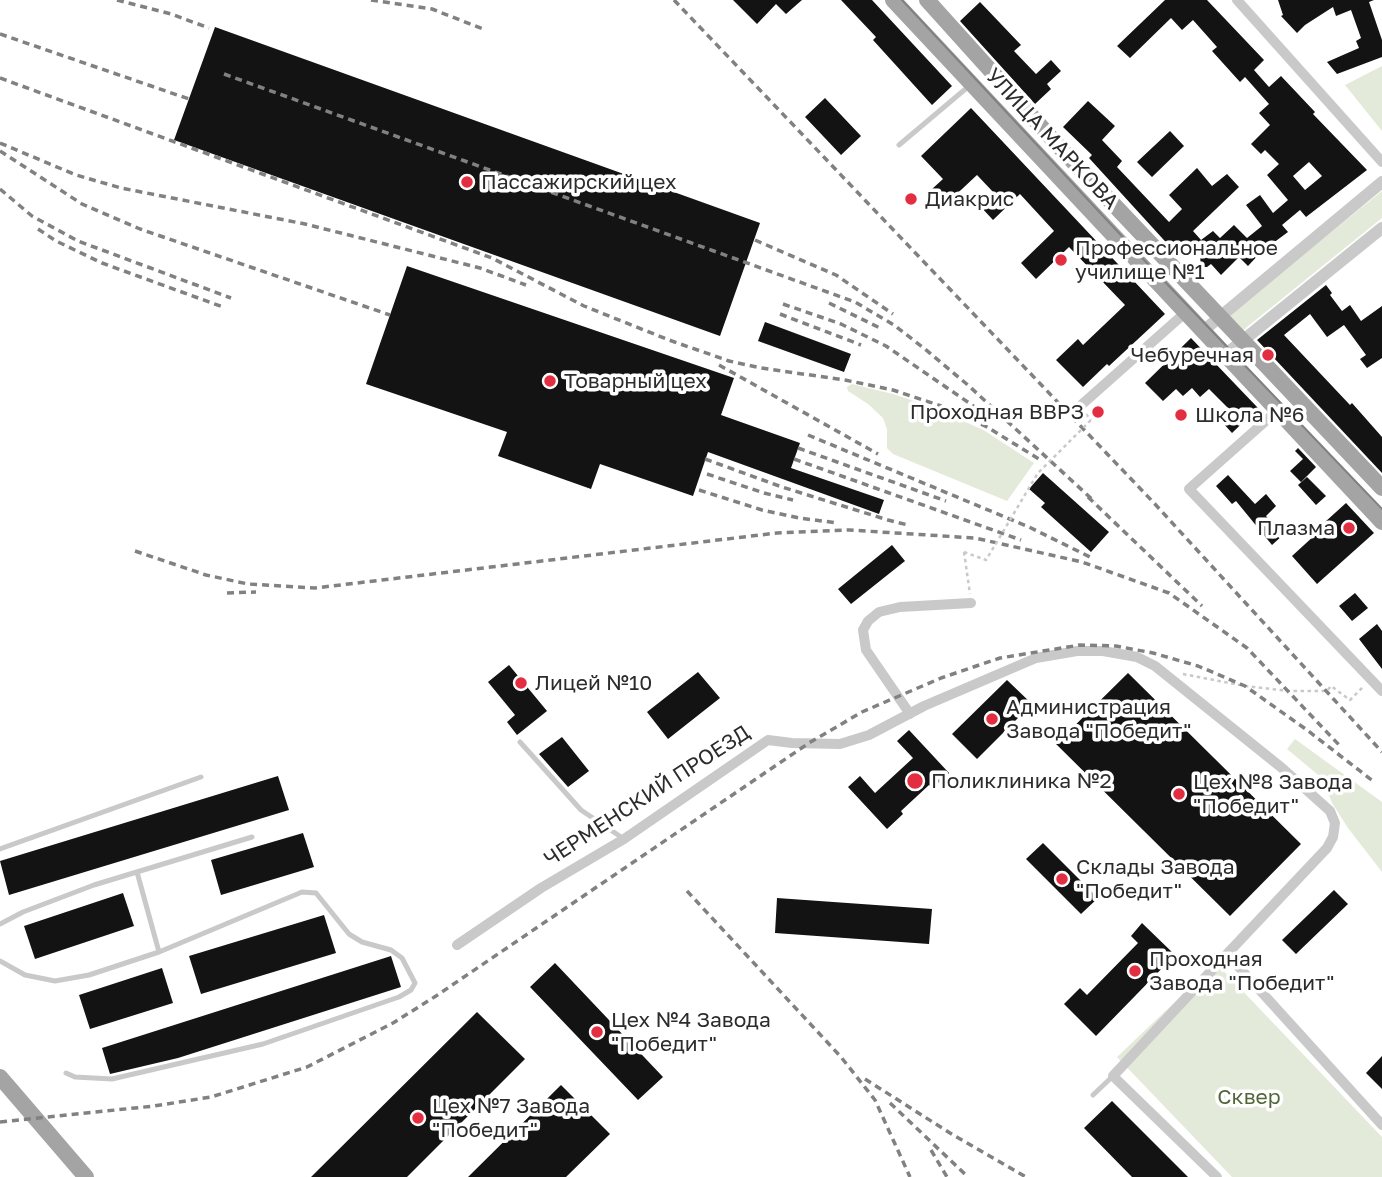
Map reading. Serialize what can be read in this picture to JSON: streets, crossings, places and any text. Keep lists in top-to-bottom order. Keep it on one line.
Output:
{"streets":{"main road":["УЛИЦА МАРКОВА"],"street":["ЧЕРМЕНСКИЙ ПРОЕЗД"]},"parks":["Сквер"],"places":["Пассажирский цех","Диакрис","Профессиональное училище №1","Чебуречная","Товарный цех","Проходная ВВРЗ","Школа №6","Плазма","Лицей №10","Администрация Завода \"Победит\"","Поликлиника №2","Цех №8 Завода \"Победит\"","Склады Завода \"Победит\"","Проходная Завода \"Победит\"","Цех №4 Завода \"Победит\"","Цех №7 Завода \"Победит\""]}
